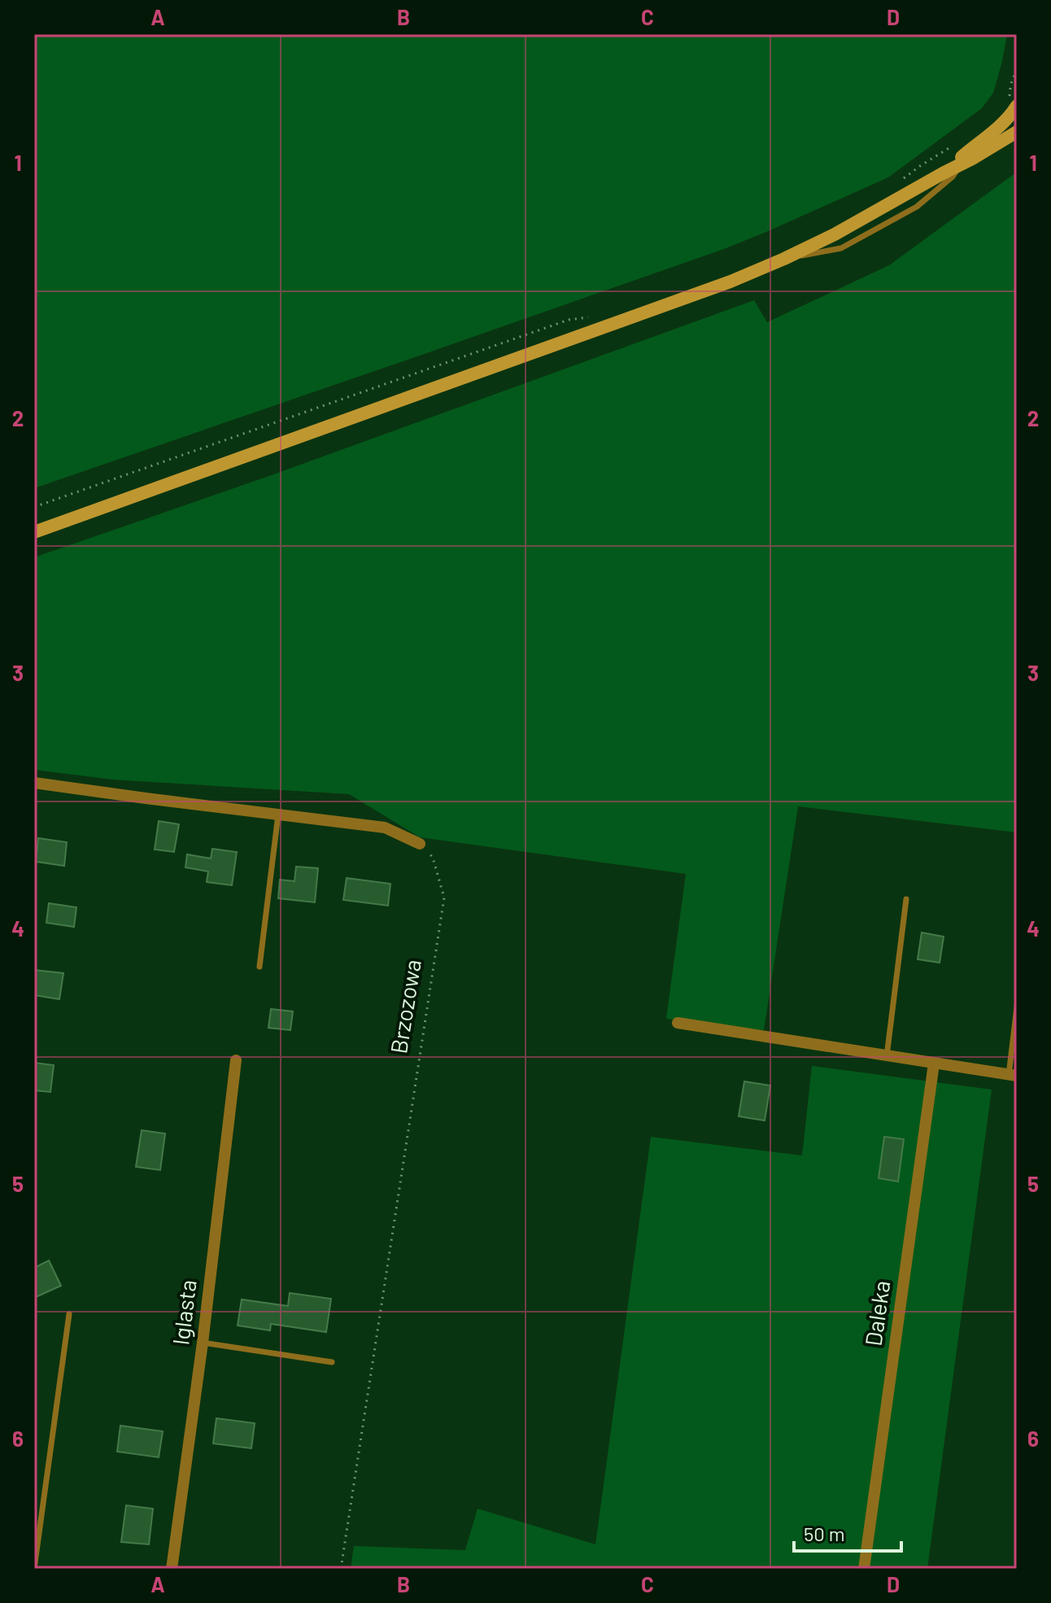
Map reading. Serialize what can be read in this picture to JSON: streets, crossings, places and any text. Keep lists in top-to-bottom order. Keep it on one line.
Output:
{"streets":{"street":["Iglasta","Daleka"],"path":["Brzozowa"]},"scale_bar":"50 m","grid":{"columns":["A","B","C","D"],"rows":["1","2","3","4","5","6"]}}
